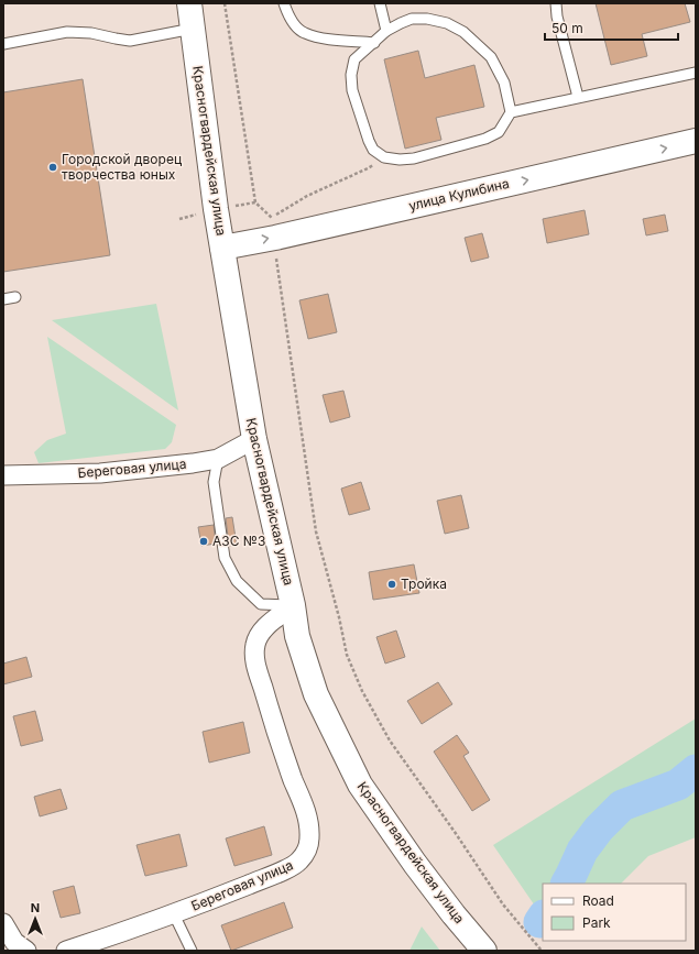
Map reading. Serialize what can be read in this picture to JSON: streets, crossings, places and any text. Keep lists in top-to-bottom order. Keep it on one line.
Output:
{"streets":{"main road":["Красногвардейская улица","улица Кулибина"],"street":["Береговая улица"]},"crossings":[["Красногвардейская улица","улица Кулибина"],["Красногвардейская улица","Береговая улица"]],"one_way":["улица Кулибина"],"places":["Городской дворец творчества юных","АЗС №3","Тройка"],"legend":["Road","Park"],"scale_bar":"50 m","north":"top"}
